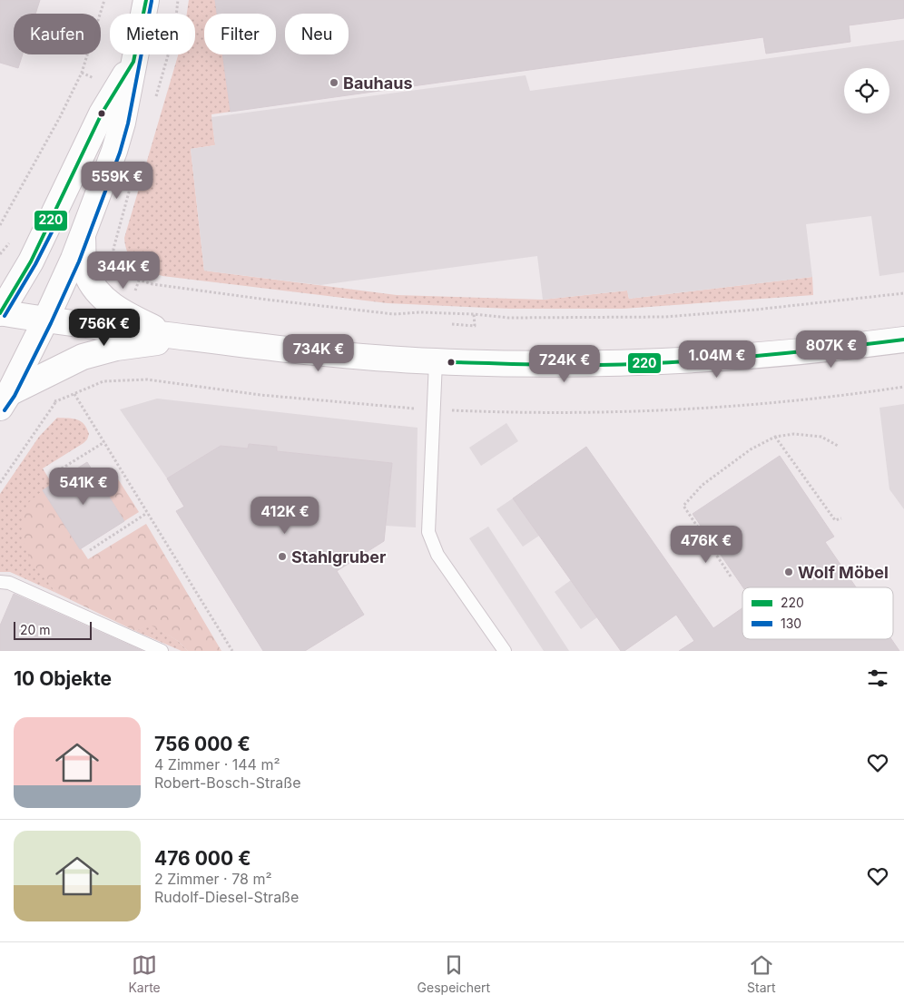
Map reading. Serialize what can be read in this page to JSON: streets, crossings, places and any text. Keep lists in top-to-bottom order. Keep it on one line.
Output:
{"places":["Bauhaus","Stahlgruber","Wolf Möbel"],"lines":["transit line 220","transit line 130"],"legend":["220","130"],"scale_bar":"20 m","page":{"chip":["Kaufen","Mieten","Filter","Neu"],"price":["559K €","344K €","756K €","807K €","734K €","1.04M €","724K €","541K €","412K €","476K €"],"scale":"20 m","heading":"10 Objekte","list":[{"name":"756 000 €","note":"4 Zimmer · 144 m² · Robert-Bosch-Straße"},{"name":"476 000 €","note":"2 Zimmer · 78 m² · Rudolf-Diesel-Straße"}],"tabs":["Karte","Gespeichert","Start"]}}
